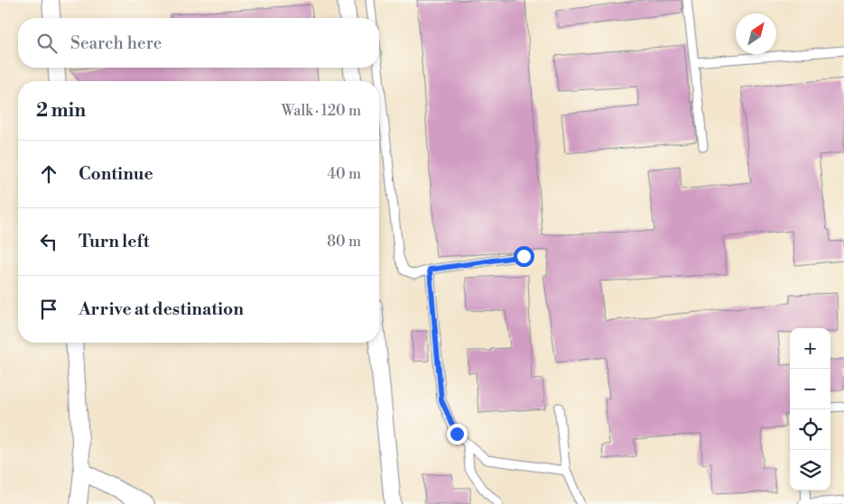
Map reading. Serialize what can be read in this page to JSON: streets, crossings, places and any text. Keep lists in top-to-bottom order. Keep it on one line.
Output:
{"north":"top right","page":{"search":"Search here","heading":["2 min","Walk · 120 m"],"list":[["Continue","40 m"],["Turn left","80 m"],"Arrive at destination"],"map_buttons":["+","−"]}}
